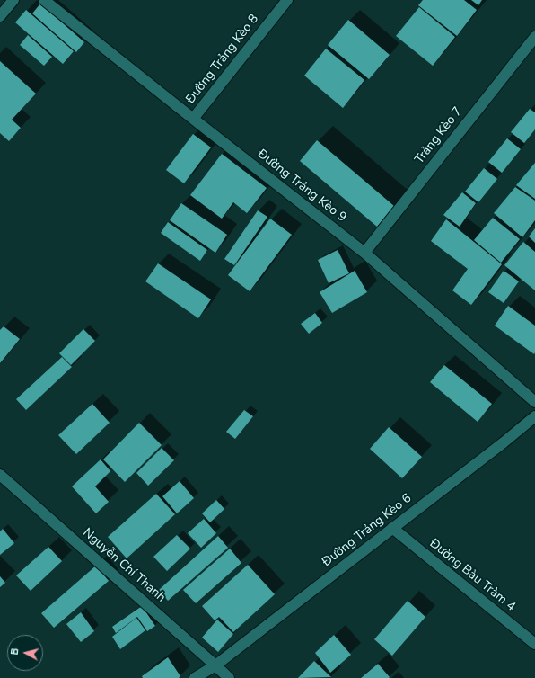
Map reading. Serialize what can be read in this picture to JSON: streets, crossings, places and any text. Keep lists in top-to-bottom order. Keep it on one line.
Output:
{"streets":{"street":["Đường Trảng Kèo 8","Trảng Kèo 7","Đường Trảng Kèo 9","Đường Trảng Kèo 6","Nguyễn Chí Thanh","Đường Bàu Tràm 4"]},"crossings":[["Đường Trảng Kèo 8","Đường Trảng Kèo 9"],["Trảng Kèo 7","Đường Trảng Kèo 9"],["Đường Trảng Kèo 6","Nguyễn Chí Thanh"],["Đường Trảng Kèo 6","Đường Bàu Tràm 4"]],"north":"left"}
